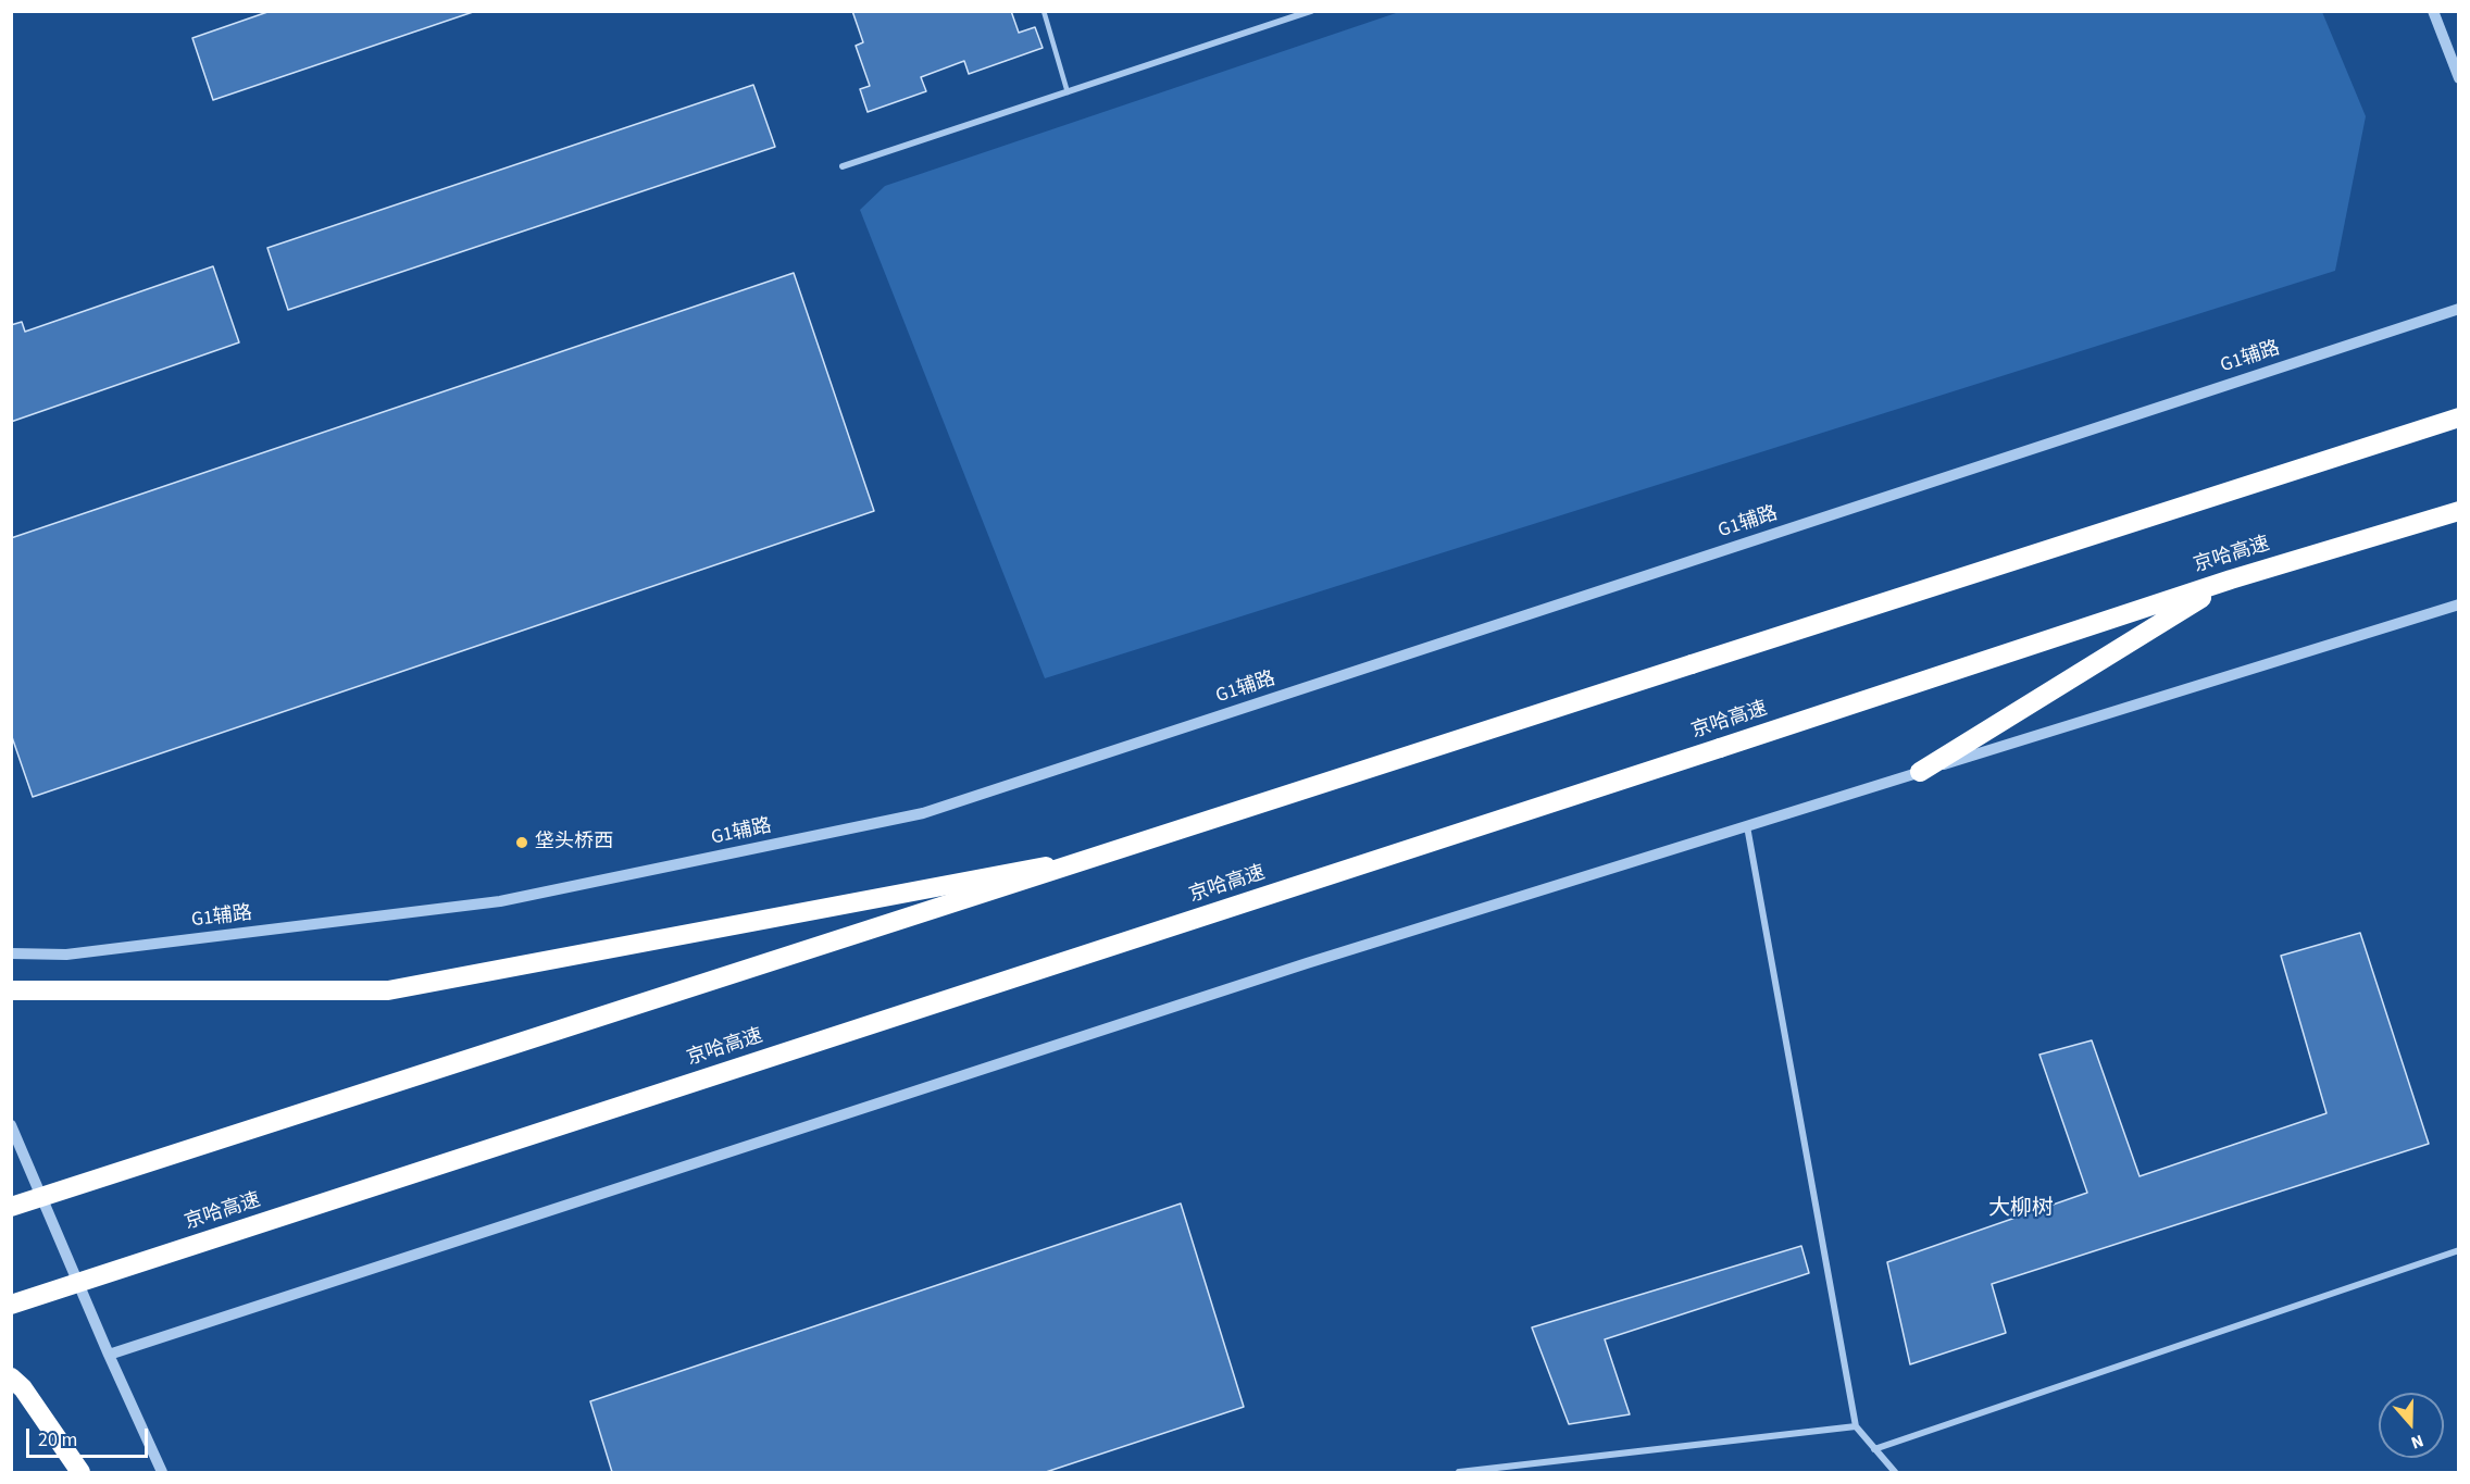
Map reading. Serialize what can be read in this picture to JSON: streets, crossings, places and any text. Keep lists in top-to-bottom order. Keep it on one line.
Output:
{"streets":{"highway":["京哈高速"],"street":["G1辅路"]},"districts":["大柳树"],"places":["垡头桥西"],"scale_bar":"20 m","north":"bottom"}
